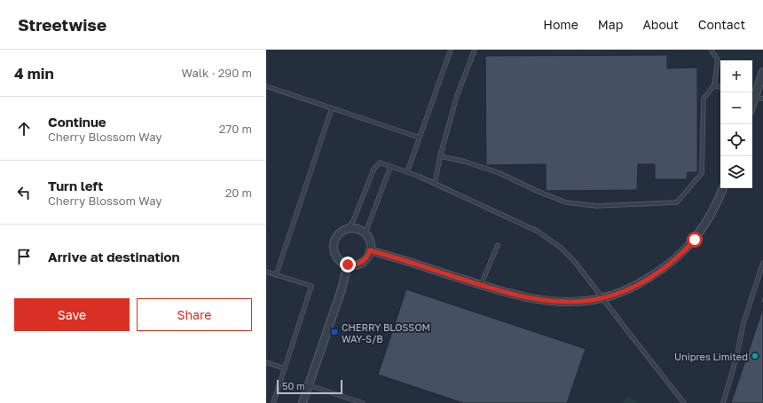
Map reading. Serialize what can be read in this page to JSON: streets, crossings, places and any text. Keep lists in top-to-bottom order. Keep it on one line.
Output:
{"places":{"transit":["CHERRY BLOSSOM WAY-S/B"],"other":["Unipres Limited"]},"scale_bar":"50 m","page":{"header":"Streetwise","nav":["Home","Map","About","Contact"],"heading":["4 min","Walk · 290 m"],"map_buttons":["+","−"],"list":[["Continue","Cherry Blossom Way","270 m"],["Turn left","Cherry Blossom Way","20 m"],"Arrive at destination"],"buttons":["Save","Share"],"scale":"50 m"}}
